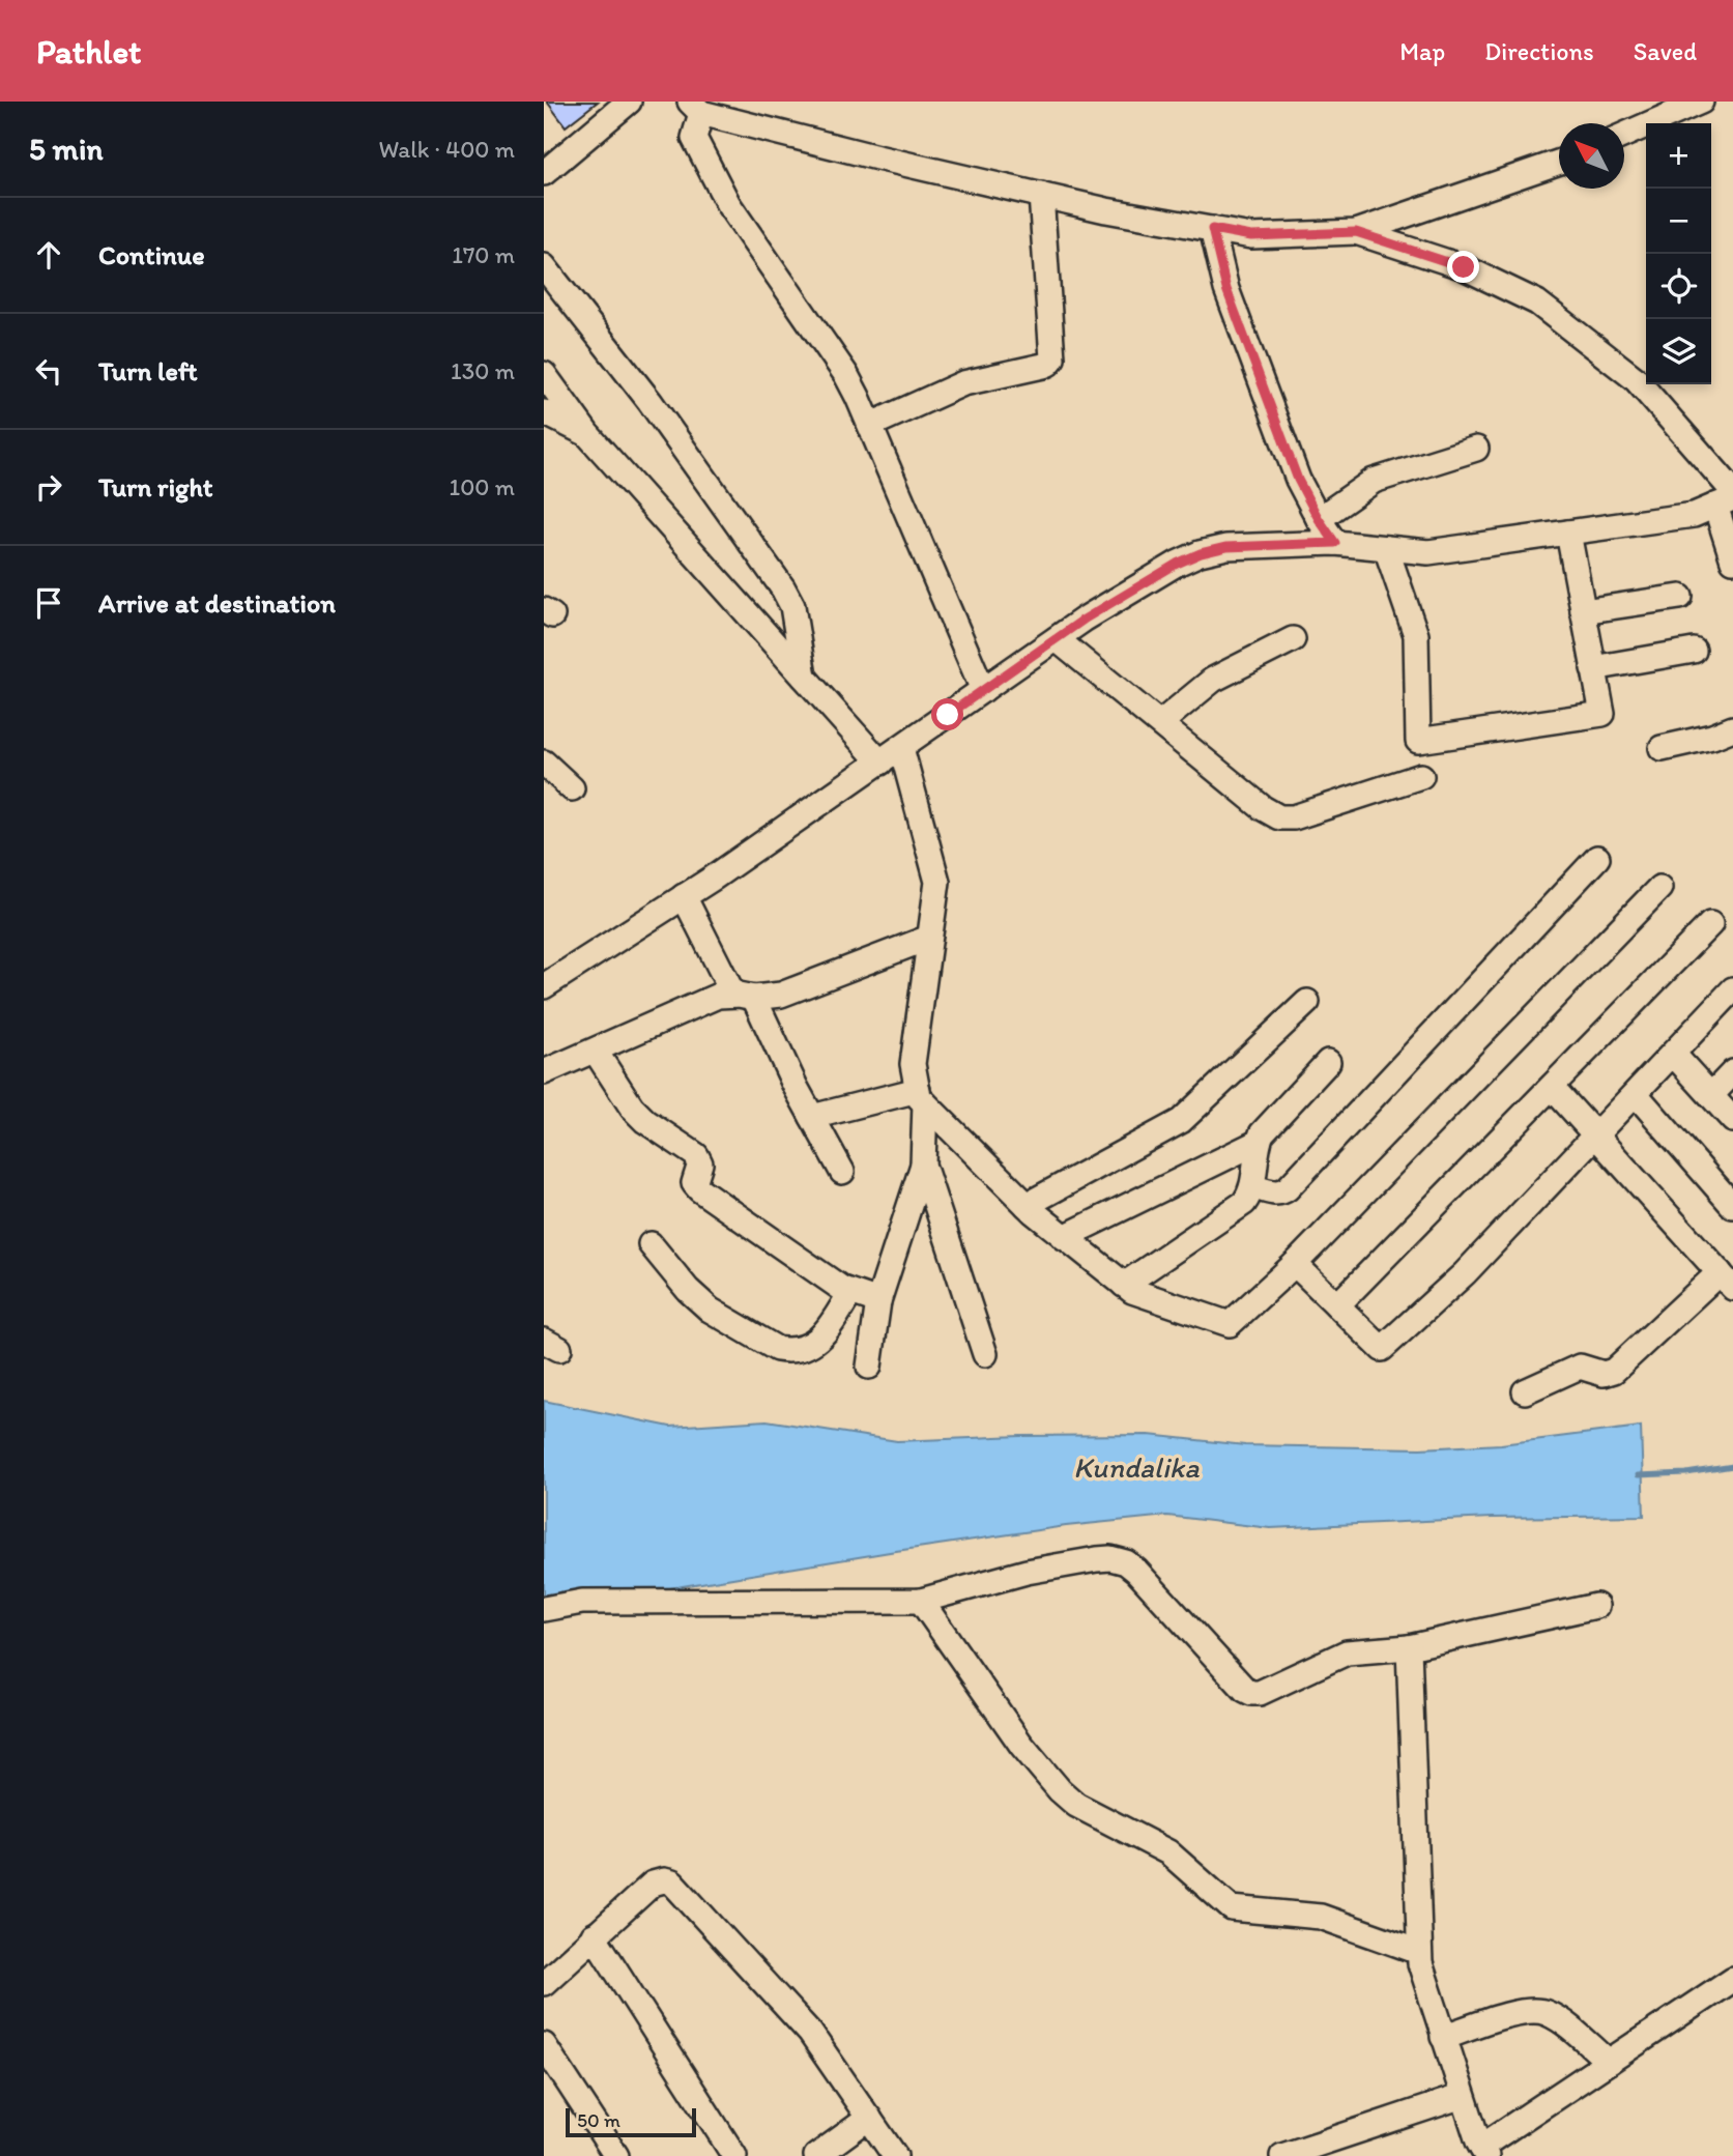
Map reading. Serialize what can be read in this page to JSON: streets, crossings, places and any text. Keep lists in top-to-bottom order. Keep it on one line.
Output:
{"water":["Kundalika"],"scale_bar":"50 m","north":"top left","page":{"header":"Pathlet","nav":["Map","Directions","Saved"],"heading":["5 min","Walk · 400 m"],"map_buttons":["+","−"],"list":[["Continue","170 m"],["Turn left","130 m"],["Turn right","100 m"],"Arrive at destination"],"scale":"50 m"}}
